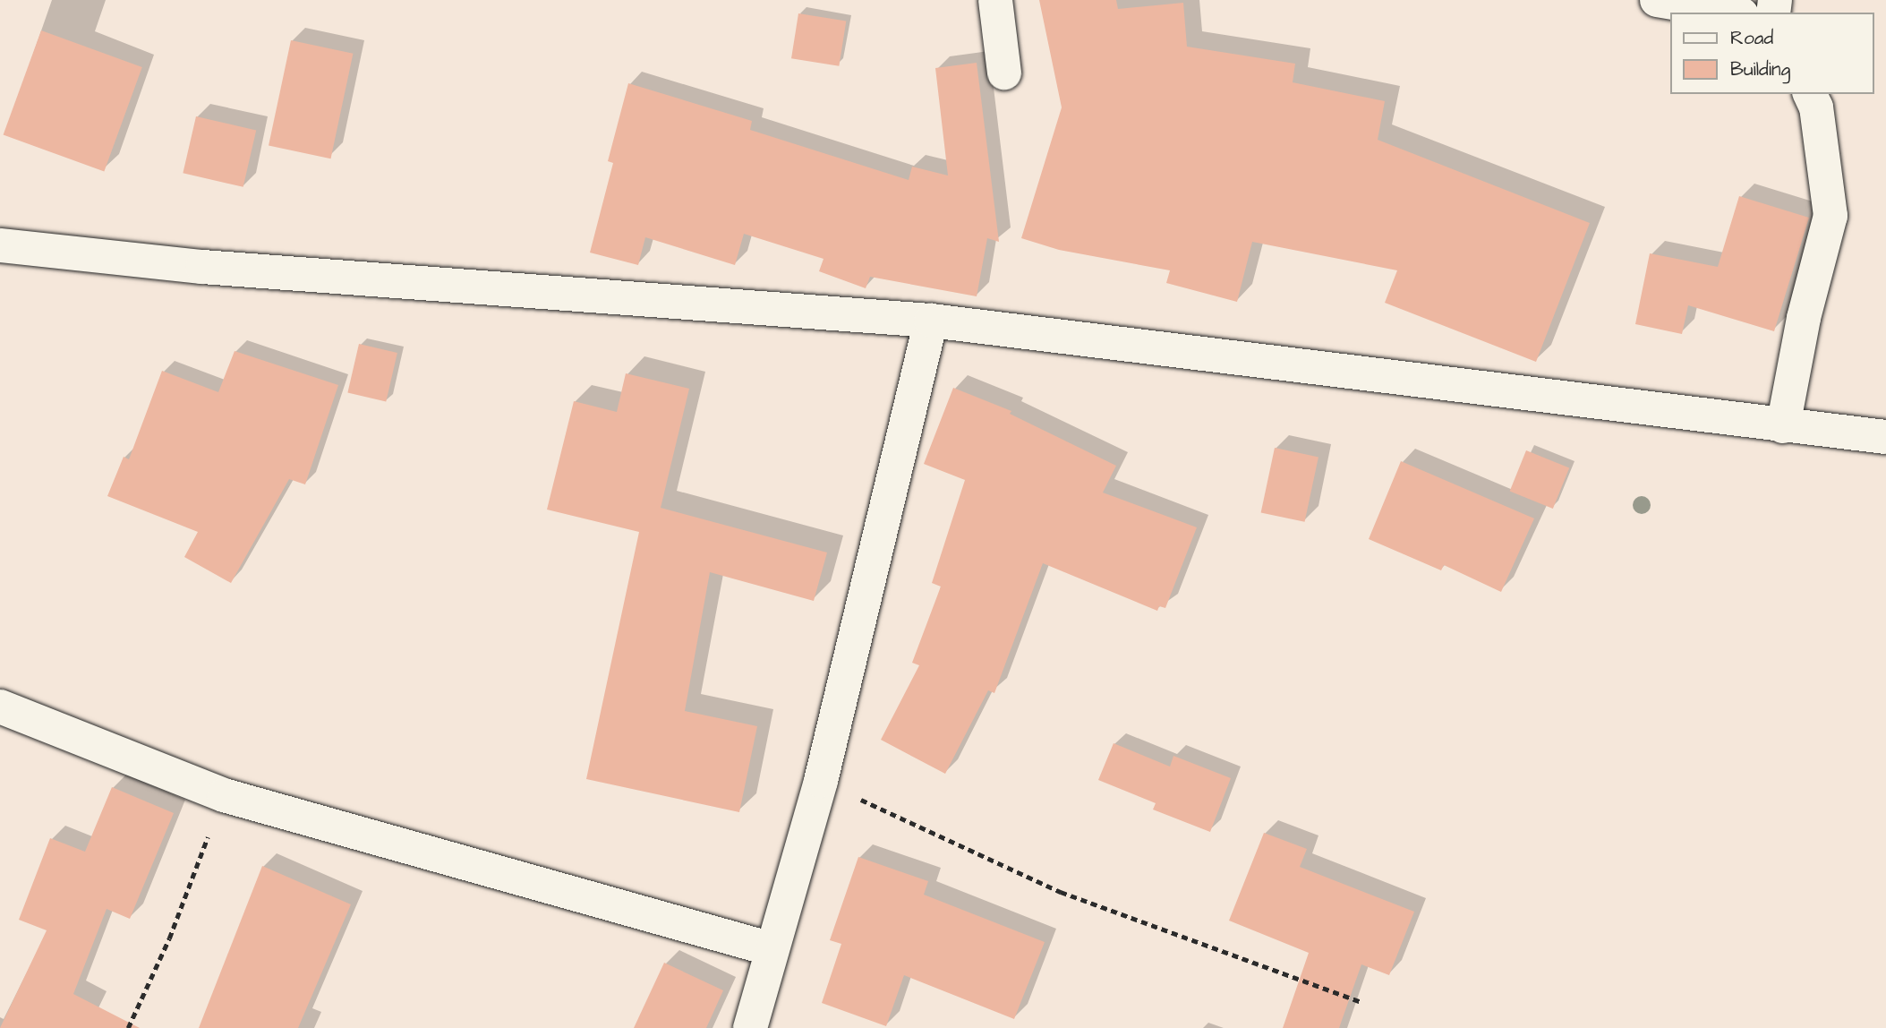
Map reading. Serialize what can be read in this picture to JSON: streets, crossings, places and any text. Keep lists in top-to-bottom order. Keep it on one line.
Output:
{"legend":["Road","Building"]}
